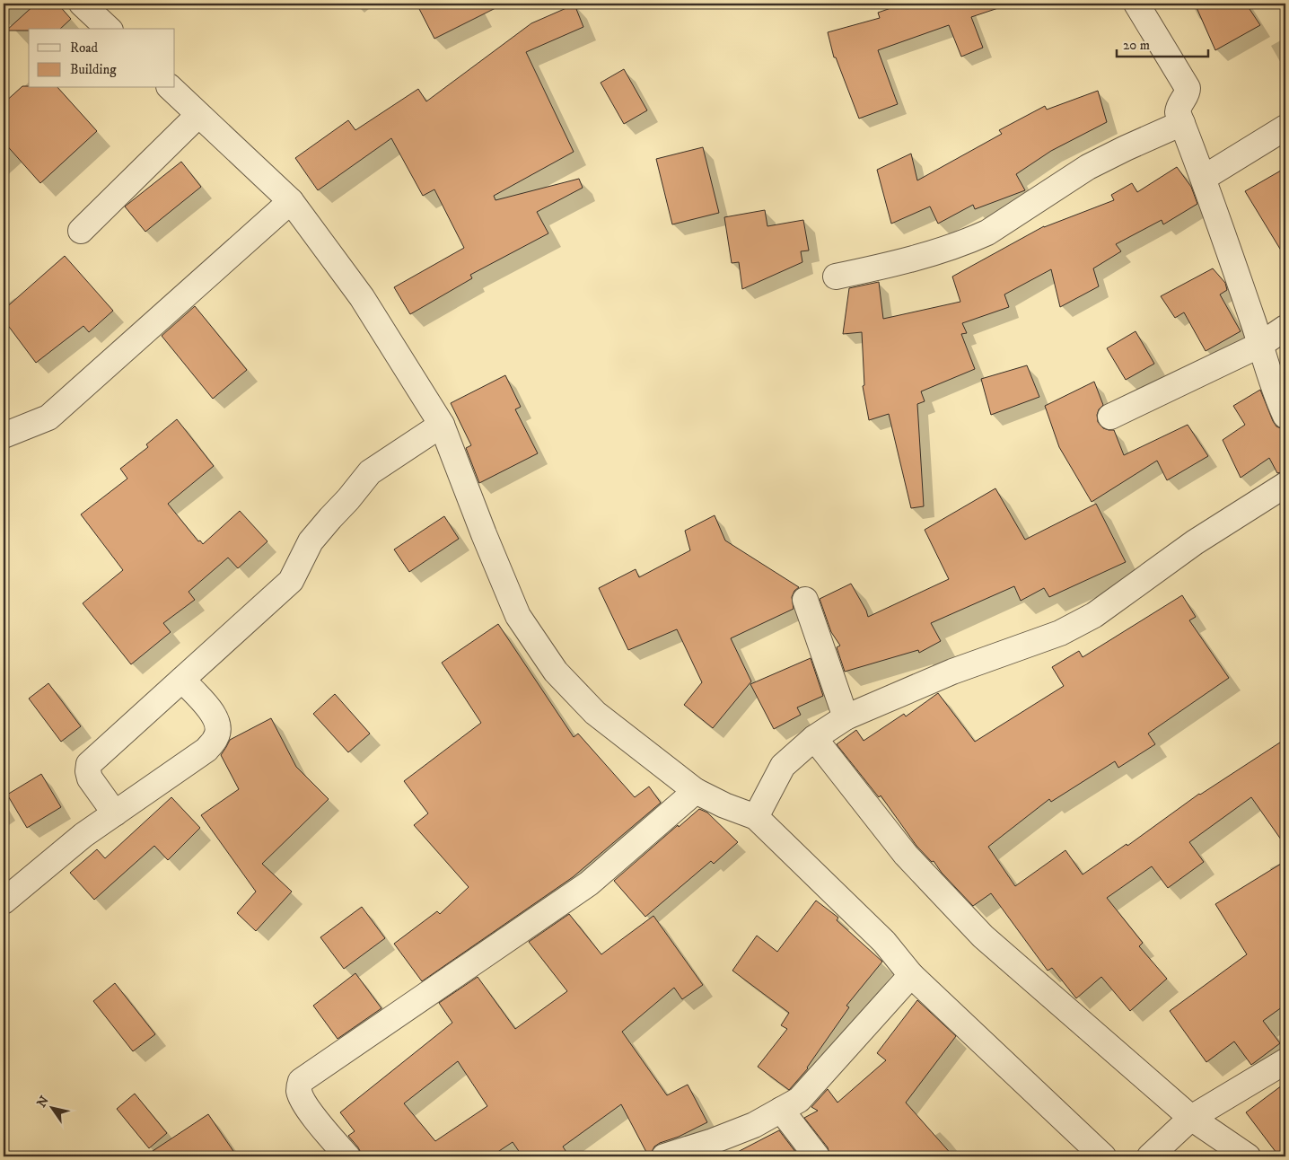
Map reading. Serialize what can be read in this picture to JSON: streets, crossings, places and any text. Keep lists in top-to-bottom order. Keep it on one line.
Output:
{"legend":["Road","Building"],"scale_bar":"20 m","north":"top left"}
